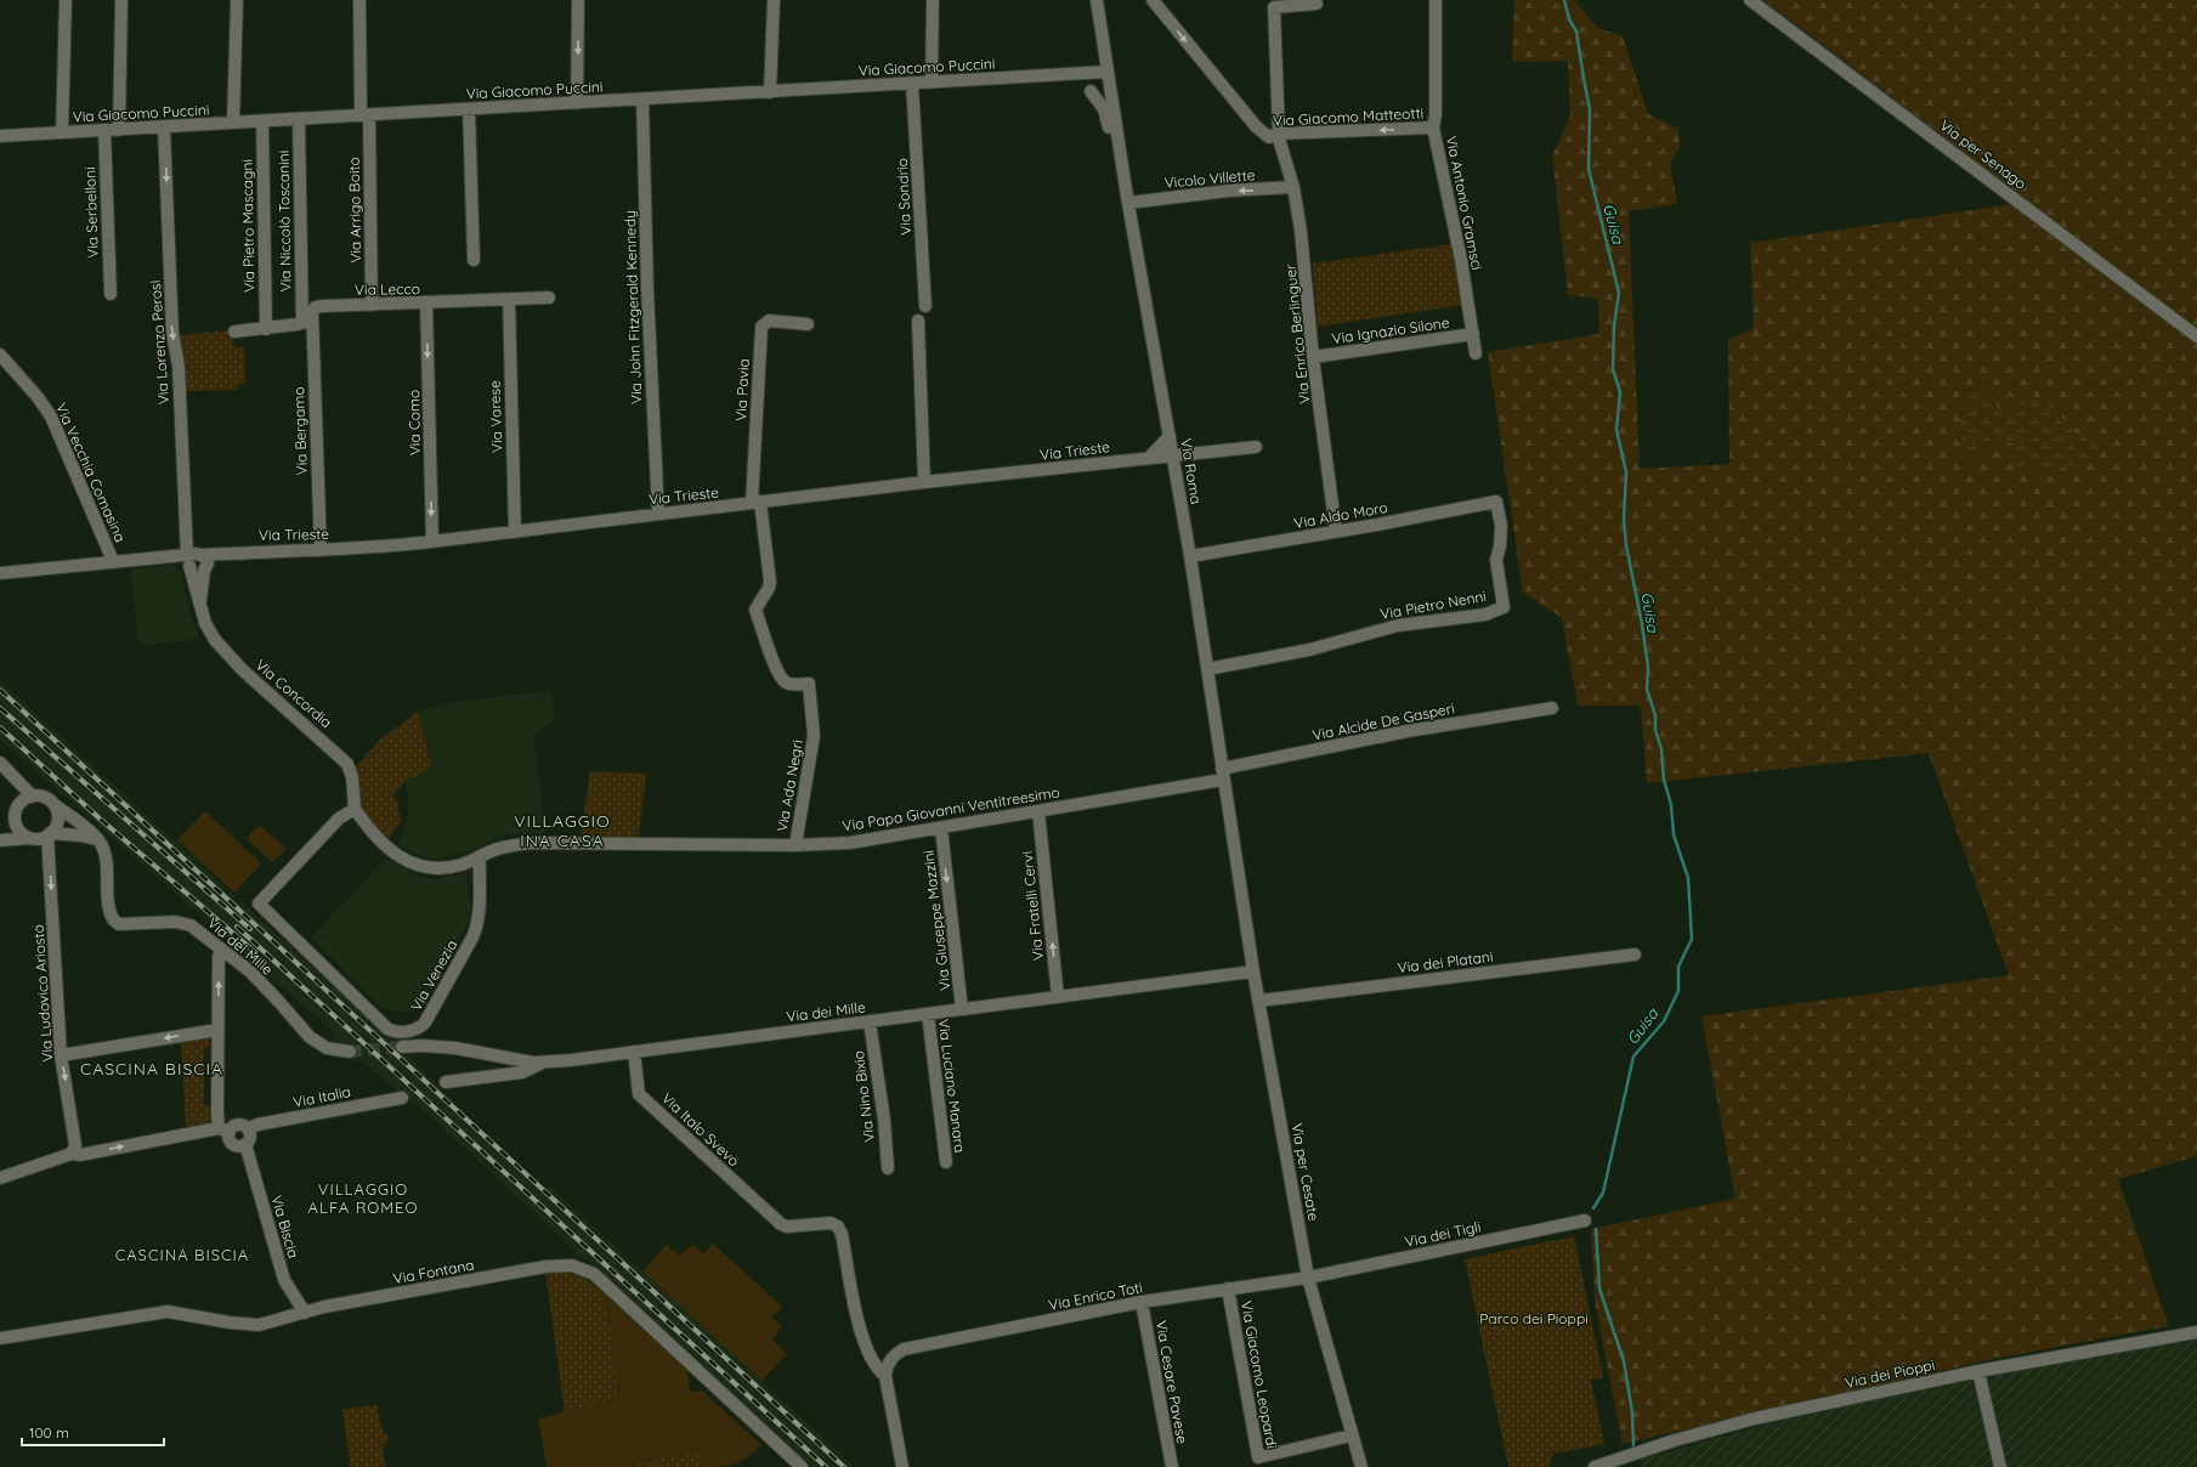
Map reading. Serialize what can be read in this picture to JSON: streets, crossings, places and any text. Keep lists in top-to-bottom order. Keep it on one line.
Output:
{"streets":{"street":["Via Giacomo Puccini","Via Giacomo Matteotti","Via per Senago","Vicolo Villette","Via Sondrio","Via Antonio Gramsci","Via Arrigo Boito","Via Serbelloni","Via Niccolò Toscanini","Via Pietro Mascagni","Via Lecco","Via John Fitzgerald Kennedy","Via Ignazio Silone","Via Enrico Berlinguer","Via Lorenzo Perosi","Via Pavia","Via Varese","Via Como","Via Bergamo","Via Trieste","Via Roma","Via Vecchia Comasina","Via Aldo Moro","Via Pietro Nenni","Via Concordia","Via Alcide De Gasperi","Via Ada Negri","Via Papa Giovanni Ventitreesimo","Via Fratelli Cervi","Via Giuseppe Mazzini","Via dei Mille","Via dei Platani","Via Venezia","Via Ludovico Ariosto","Via Luciano Manara","Via Italia","Via Nino Bixio","Via Italo Svevo","Via per Cesate","Via Biscia","Via dei Tigli","Via Fontana","Via Enrico Toti","Via dei Pioppi","Via Giacomo Leopardi","Via Cesare Pavese"]},"crossings":[["Via Giacomo Puccini","Via Sondrio"],["Via Giacomo Puccini","Via Arrigo Boito"],["Via Giacomo Puccini","Via Serbelloni"],["Via Giacomo Puccini","Via Niccolò Toscanini"],["Via Giacomo Puccini","Via Pietro Mascagni"],["Via Giacomo Puccini","Via John Fitzgerald Kennedy"],["Via Giacomo Puccini","Via Lorenzo Perosi"],["Via Giacomo Puccini","Via Roma"],["Via Giacomo Matteotti","Via Antonio Gramsci"],["Via Giacomo Matteotti","Via Enrico Berlinguer"],["Vicolo Villette","Via Enrico Berlinguer"],["Vicolo Villette","Via Roma"],["Via Antonio Gramsci","Via Ignazio Silone"],["Via Arrigo Boito","Via Lecco"],["Via Lecco","Via Varese"],["Via Lecco","Via Como"],["Via Lecco","Via Bergamo"],["Via John Fitzgerald Kennedy","Via Trieste"],["Via Ignazio Silone","Via Enrico Berlinguer"],["Via Enrico Berlinguer","Via Aldo Moro"],["Via Lorenzo Perosi","Via Trieste"],["Via Lorenzo Perosi","Via Concordia"],["Via Pavia","Via Trieste"],["Via Pavia","Via Ada Negri"],["Via Varese","Via Trieste"],["Via Como","Via Trieste"],["Via Bergamo","Via Trieste"],["Via Trieste","Via Roma"],["Via Trieste","Via Concordia"],["Via Trieste","Via Ada Negri"],["Via Roma","Via Aldo Moro"],["Via Roma","Via Pietro Nenni"],["Via Roma","Via Alcide De Gasperi"],["Via Roma","Via Papa Giovanni Ventitreesimo"],["Via Roma","Via per Cesate"],["Via Aldo Moro","Via Pietro Nenni"],["Via Concordia","Via Venezia"],["Via Alcide De Gasperi","Via Papa Giovanni Ventitreesimo"],["Via Ada Negri","Via Papa Giovanni Ventitreesimo"],["Via Papa Giovanni Ventitreesimo","Via Fratelli Cervi"],["Via Papa Giovanni Ventitreesimo","Via Giuseppe Mazzini"],["Via Papa Giovanni Ventitreesimo","Via Venezia"],["Via Fratelli Cervi","Via dei Mille"],["Via Giuseppe Mazzini","Via dei Mille"],["Via dei Mille","Via Luciano Manara"],["Via dei Mille","Via Nino Bixio"],["Via dei Mille","Via Italo Svevo"],["Via dei Mille","Via per Cesate"],["Via dei Platani","Via per Cesate"],["Via Italia","Via Biscia"],["Via per Cesate","Via dei Tigli"],["Via per Cesate","Via Enrico Toti"],["Via per Cesate","Via Giacomo Leopardi"],["Via Biscia","Via Fontana"],["Via dei Tigli","Via Enrico Toti"],["Via Enrico Toti","Via Giacomo Leopardi"],["Via Enrico Toti","Via Cesare Pavese"]],"one_way":["Vicolo Villette","Via Lorenzo Perosi","Via Como","Via Fratelli Cervi","Via Giuseppe Mazzini","Via Ludovico Ariosto"],"districts":["VILLAGGIO INA CASA","CASCINA BISCIA","VILLAGGIO ALFA ROMEO","CASCINA BISCIA"],"water":["Guisa"],"parks":["Parco dei Pioppi"],"scale_bar":"100 m"}
